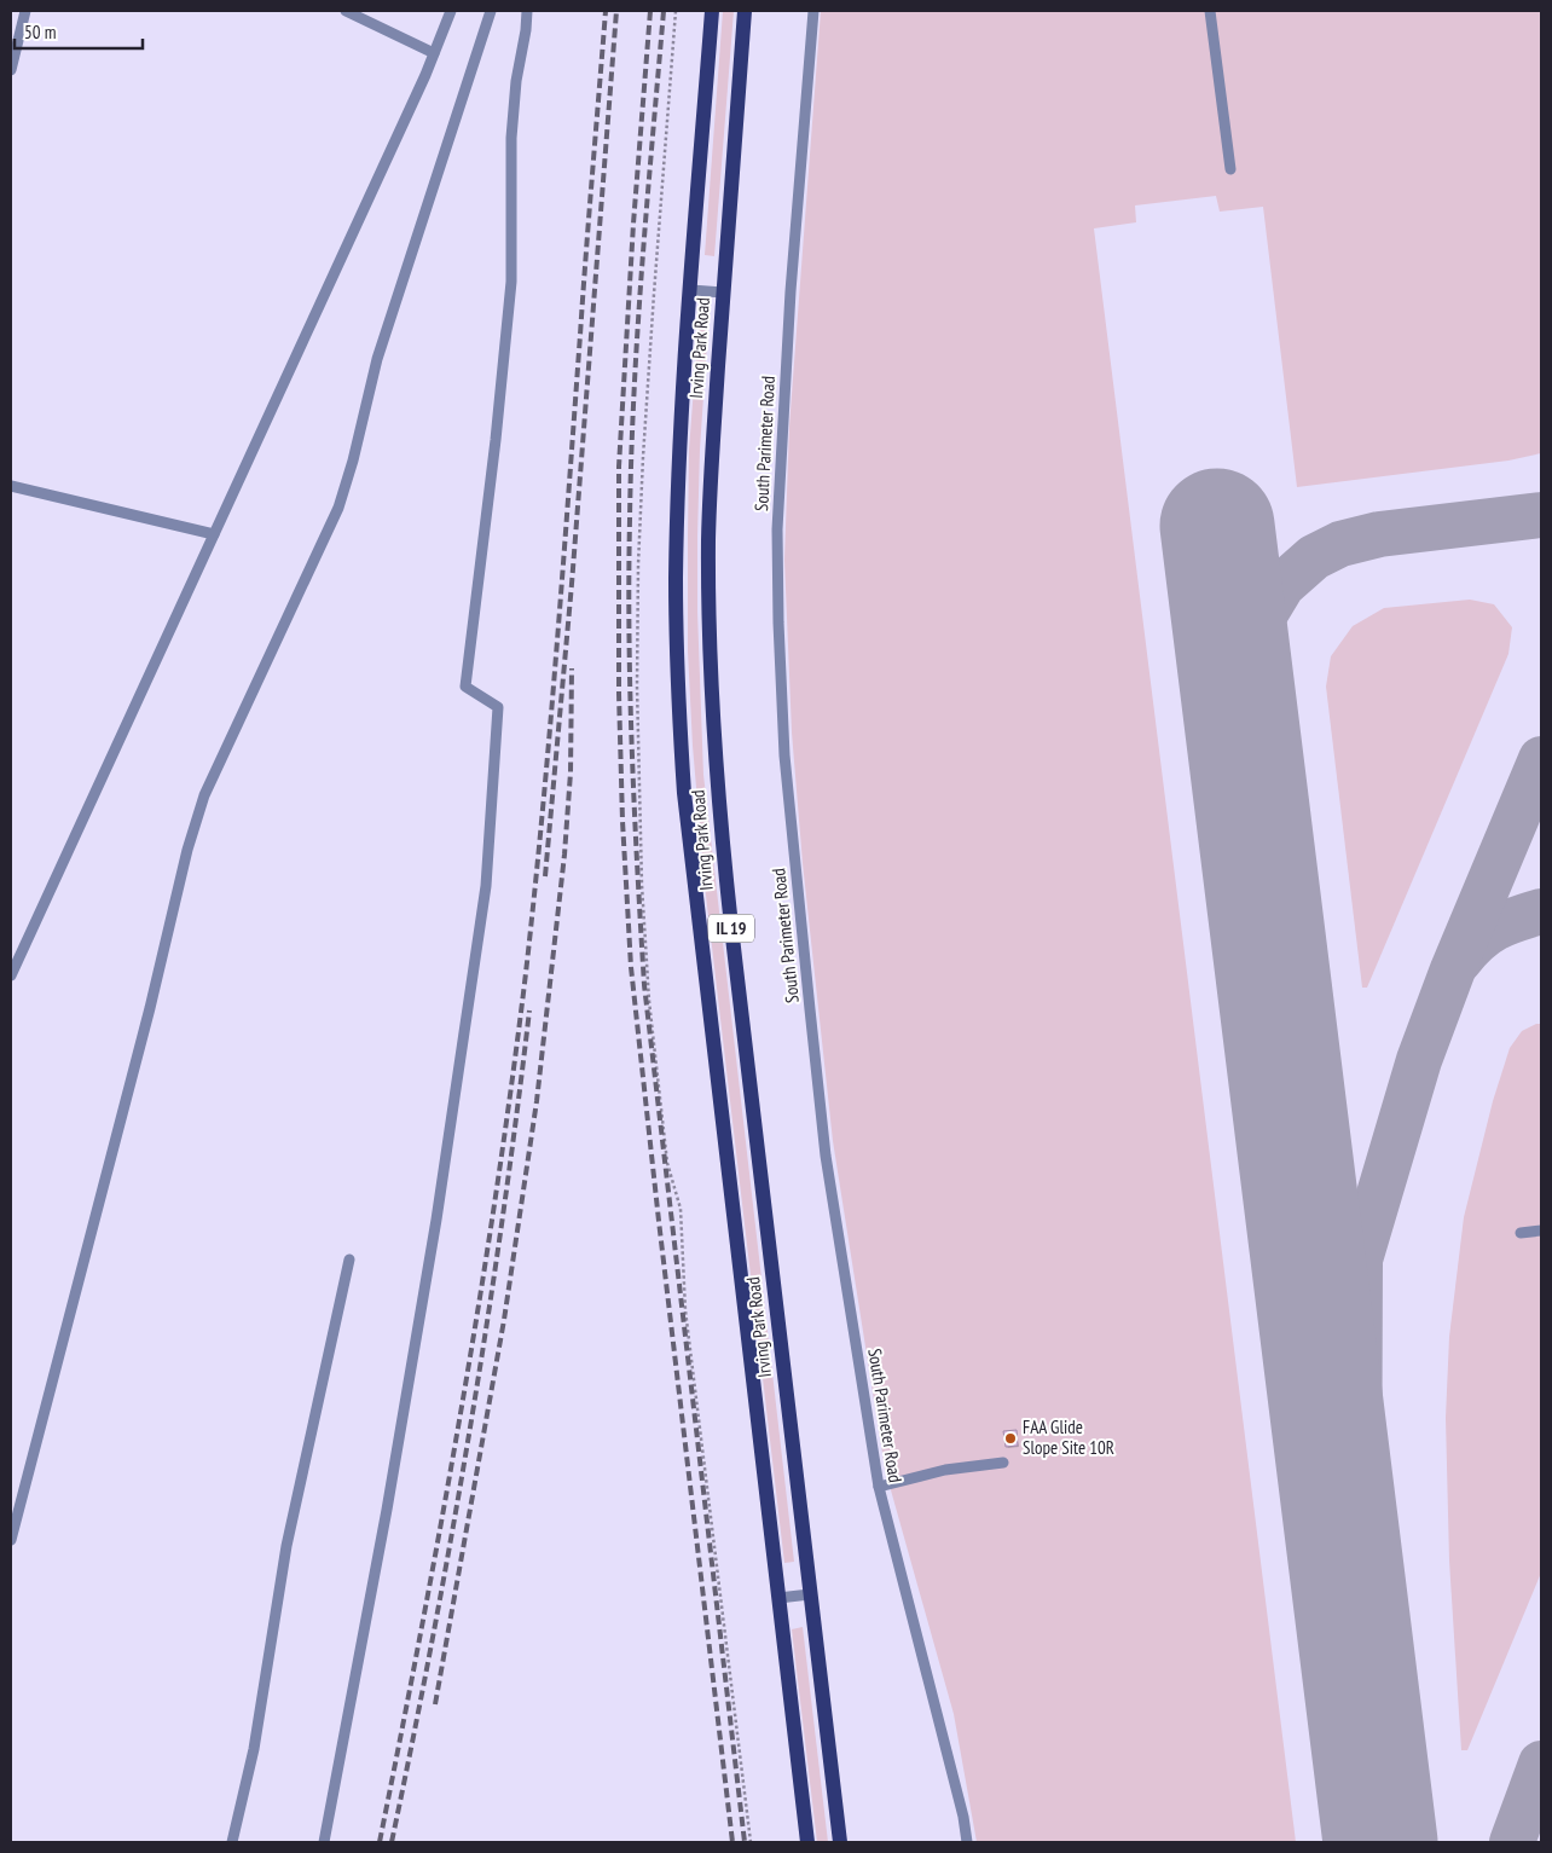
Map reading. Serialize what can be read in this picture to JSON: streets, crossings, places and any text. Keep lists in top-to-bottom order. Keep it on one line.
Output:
{"streets":{"main road":["Irving Park Road","IL 19"],"lane":["South Parimeter Road"]},"places":["FAA Glide Slope Site 10R"],"scale_bar":"50 m"}
